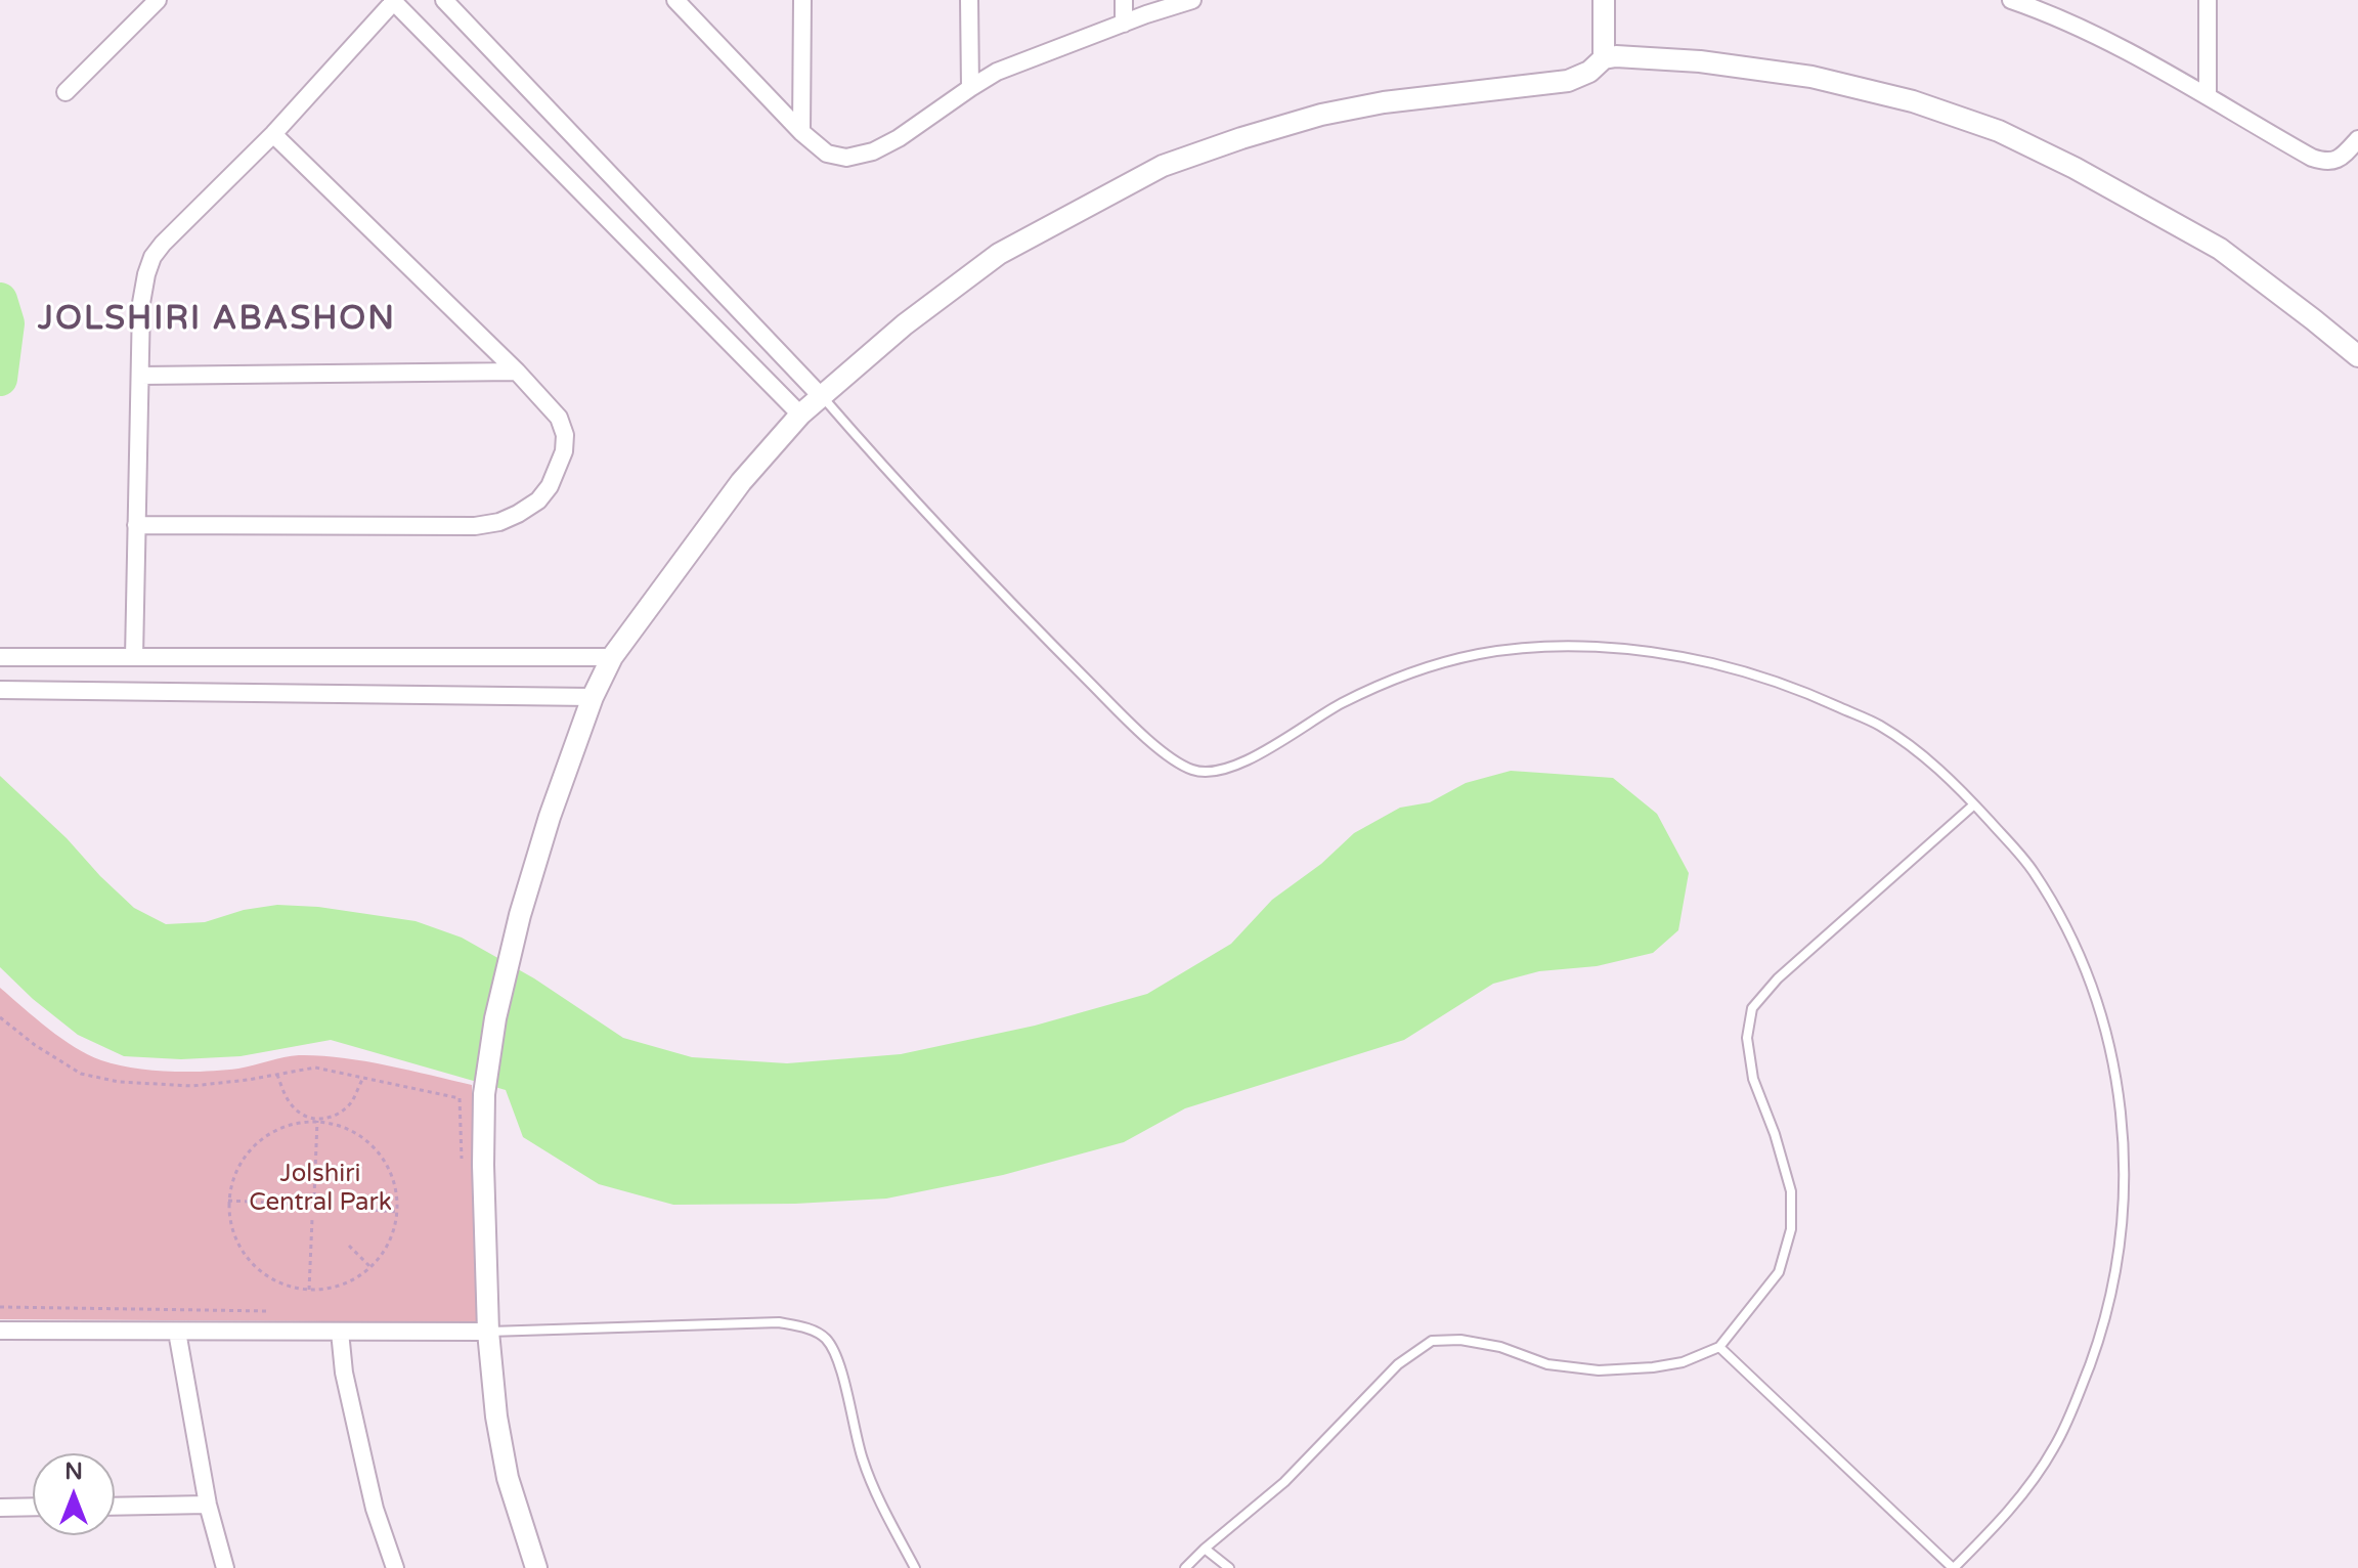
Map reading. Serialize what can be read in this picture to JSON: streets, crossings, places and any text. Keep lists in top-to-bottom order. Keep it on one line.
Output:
{"districts":["JOLSHIRI ABASHON"],"parks":["Jolshiri Central Park"],"north":"top"}
